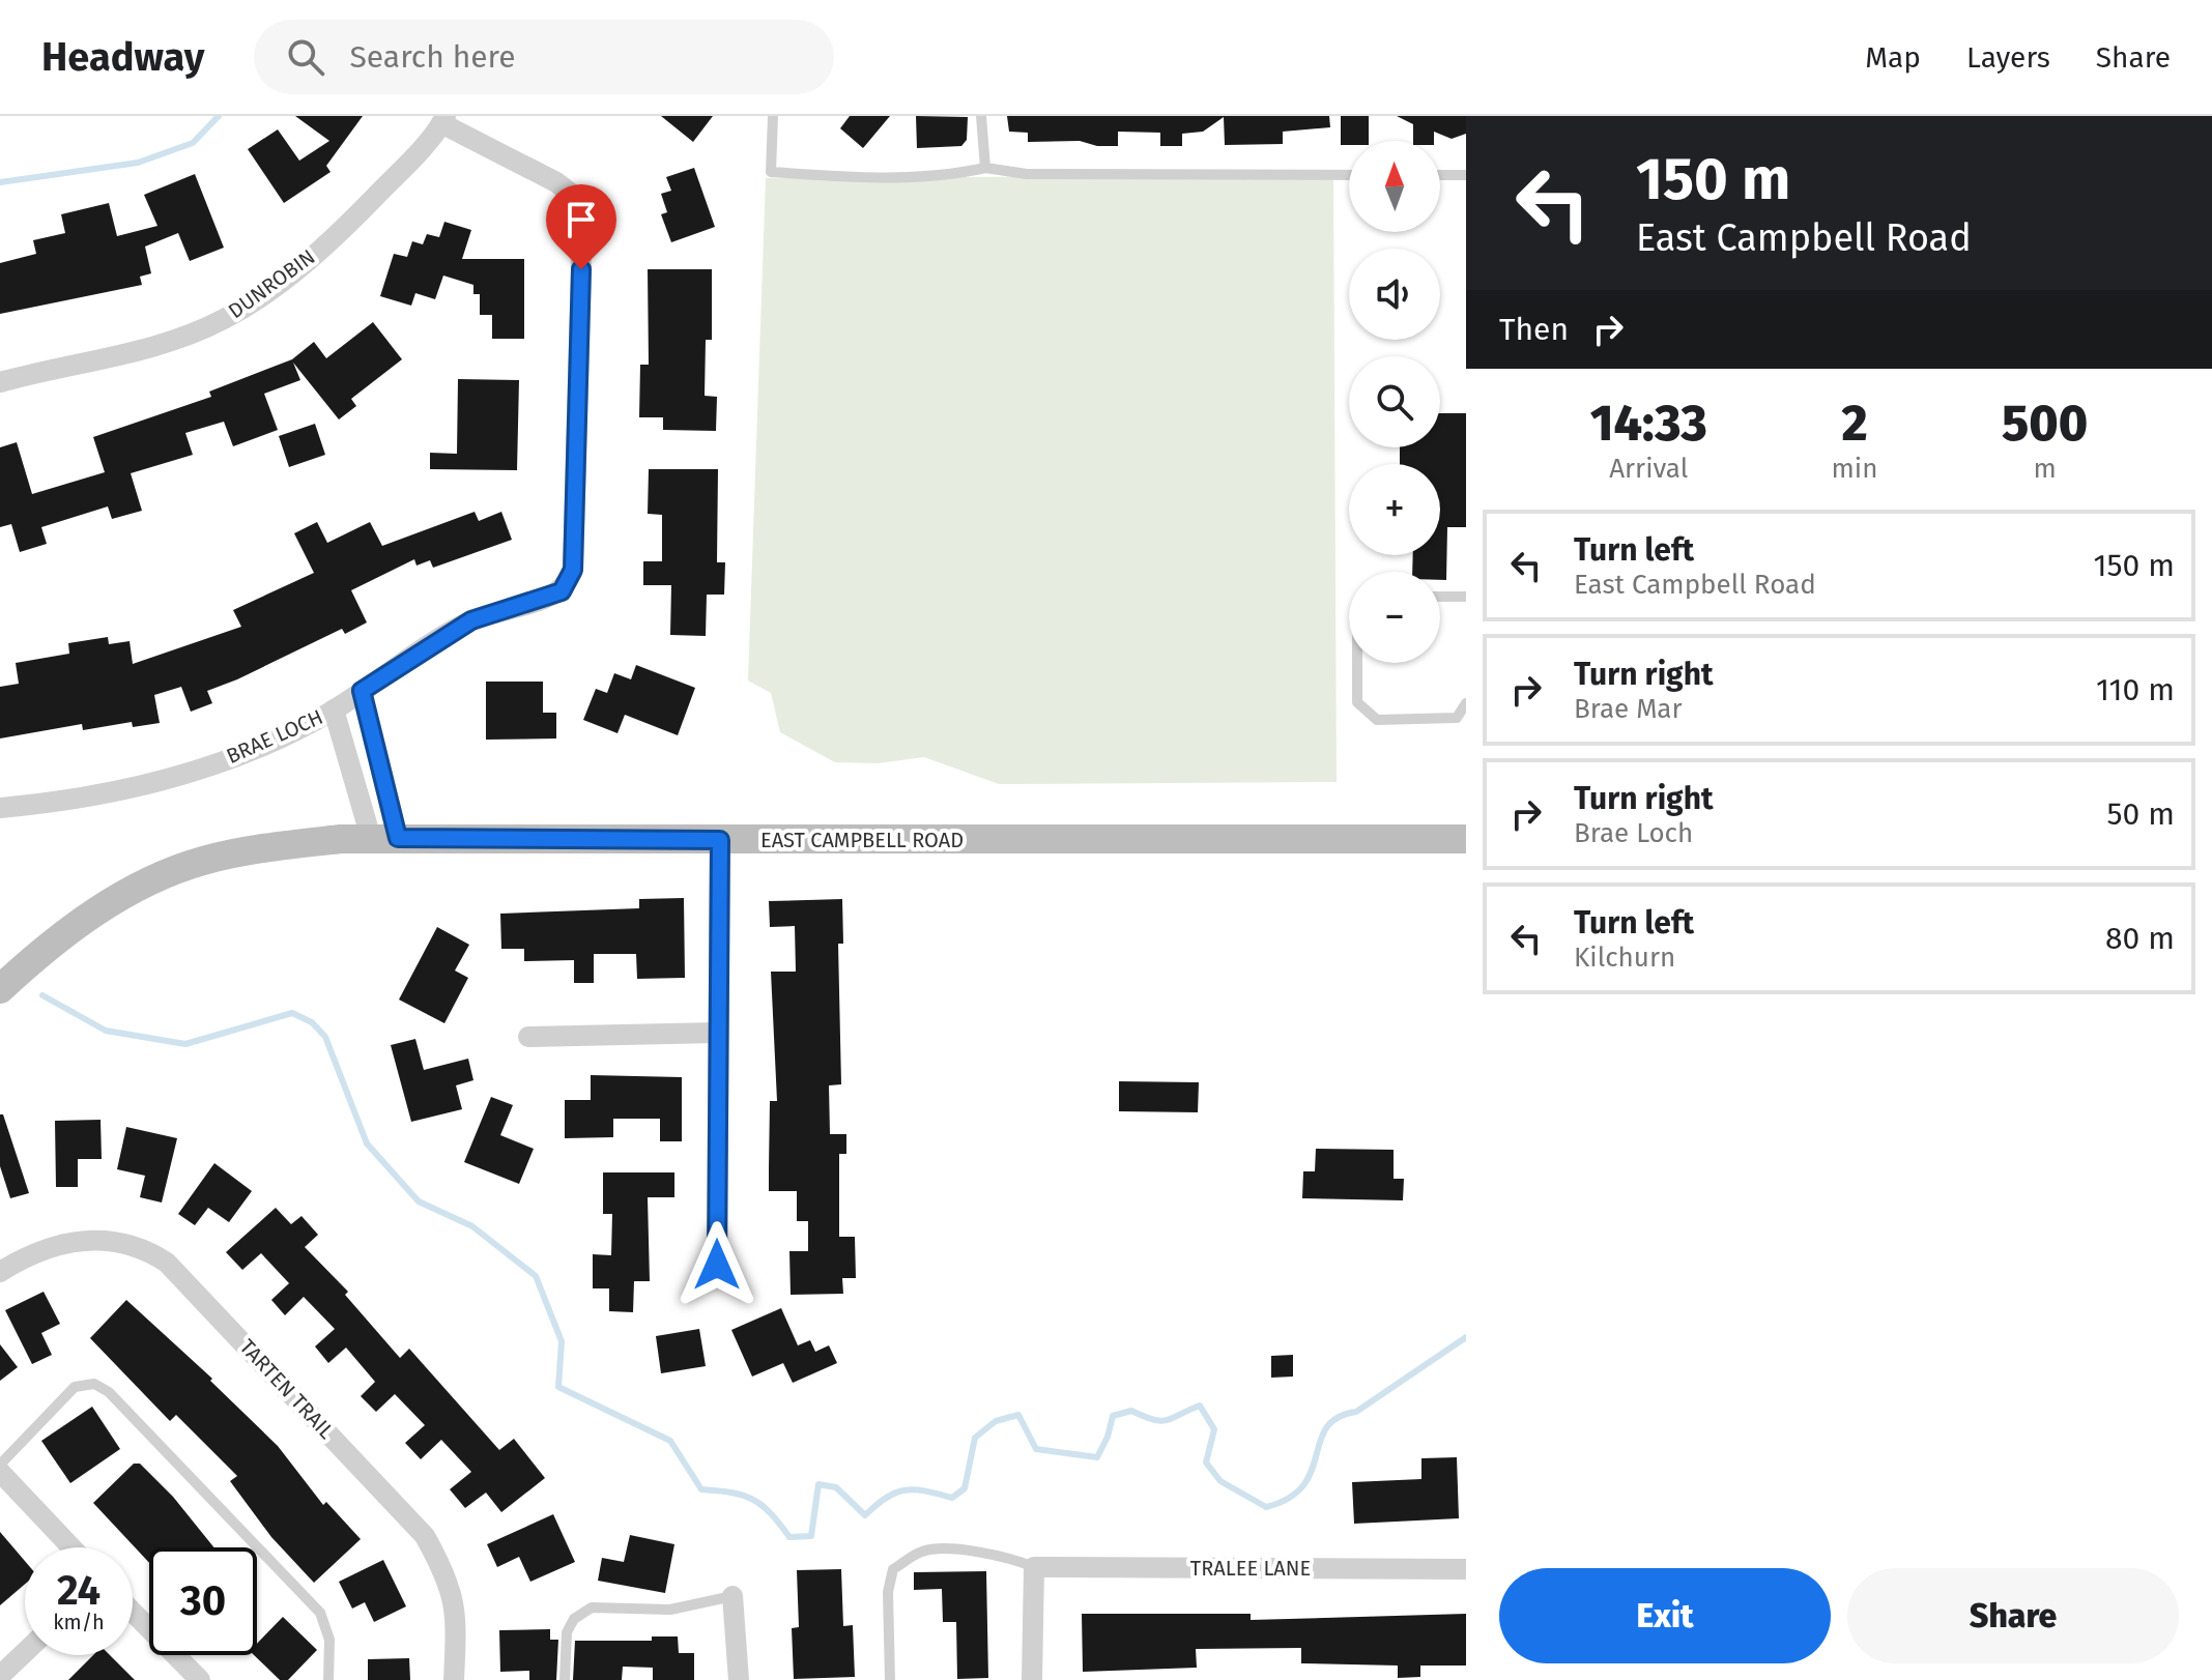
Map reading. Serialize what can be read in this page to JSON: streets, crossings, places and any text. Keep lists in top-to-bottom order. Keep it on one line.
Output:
{"streets":{"main road":["EAST CAMPBELL ROAD"],"street":["DUNROBIN","BRAE LOCH","TARTEN TRAIL","TRALEE LANE"]},"crossings":[["DUNROBIN","BRAE LOCH"]],"north":"top","page":{"header":"Headway","search":"Search here","nav":["Map","Layers","Share"],"turn":["150 m","East Campbell Road"],"map_buttons":["+","−"],"then":"Then","eta":["14:33","Arrival","2","min","500","m"],"list":[{"name":"Turn left","note":"East Campbell Road","value":"150 m"},{"name":"Turn right","note":"Brae Mar","value":"110 m"},{"name":"Turn right","note":"Brae Loch","value":"50 m"},{"name":"Turn left","note":"Kilchurn","value":"80 m"}],"speed":"24 km/h","limit":"30","buttons":["Exit","Share"]}}
